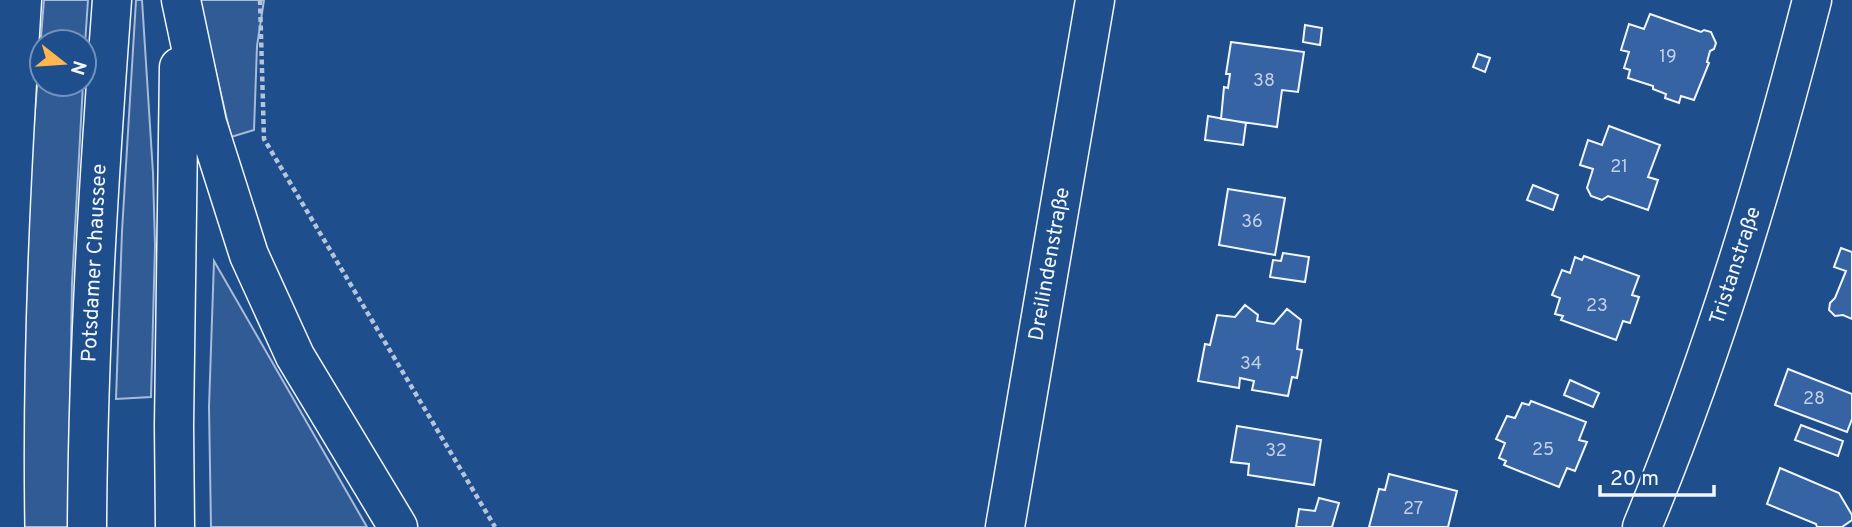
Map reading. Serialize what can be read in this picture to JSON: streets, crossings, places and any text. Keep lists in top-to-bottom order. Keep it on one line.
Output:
{"streets":{"main road":["Potsdamer Chaussee","Dreilindenstraße","Tristanstraße"]},"house_numbers":["19","38","21","36","23","34","28","25","32","27"],"scale_bar":"20 m","north":"right"}
